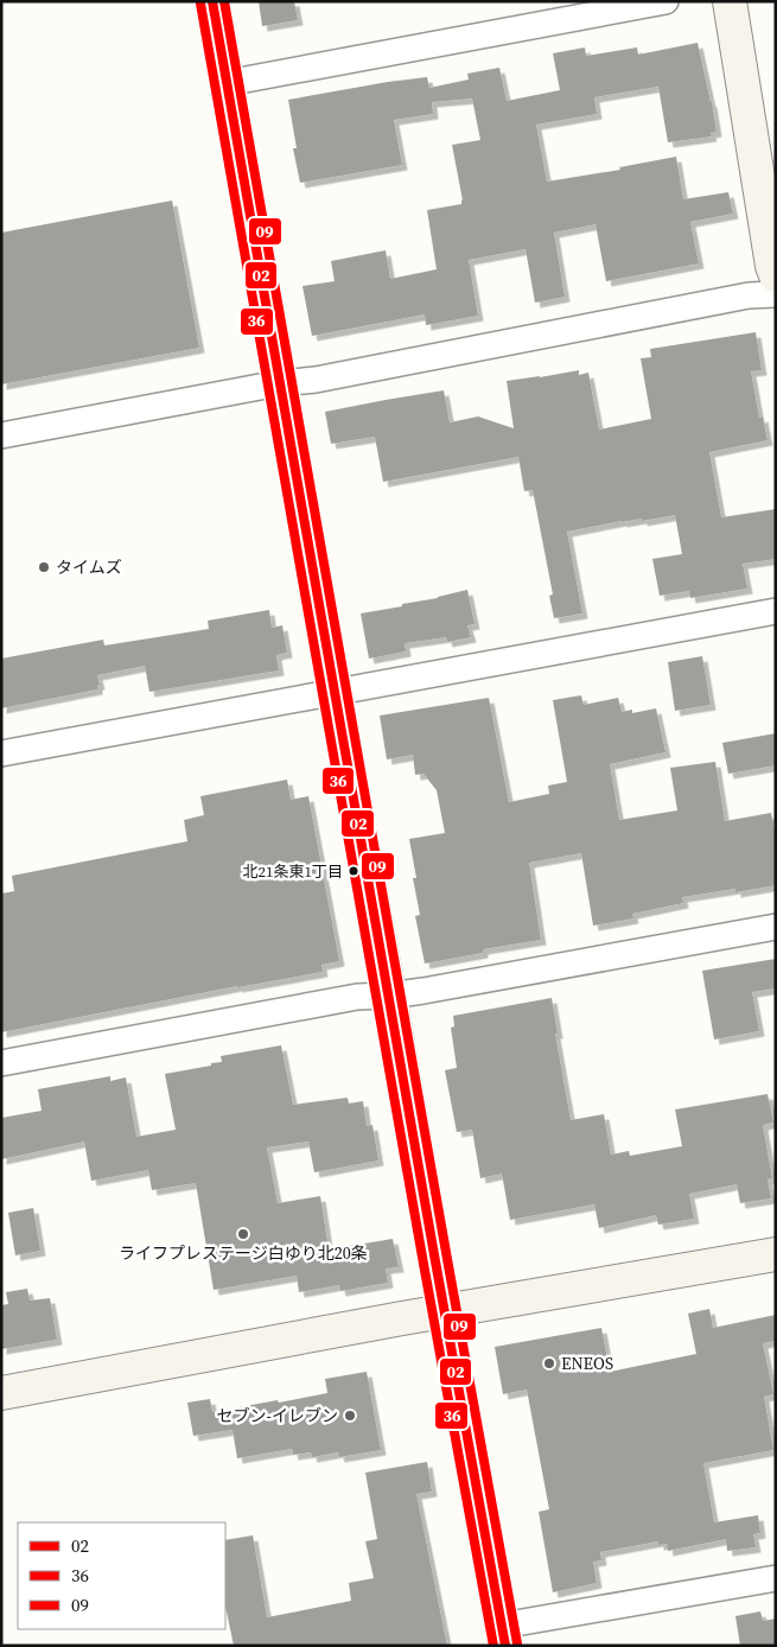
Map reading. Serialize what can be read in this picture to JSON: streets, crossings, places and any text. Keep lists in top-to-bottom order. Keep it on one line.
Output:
{"places":["タイムズ","北21条東1丁目","ライフプレステージ白ゆり北20条","ENEOS","セブン-イレブン"],"lines":["transit line 02","transit line 09","transit line 36"],"legend":["02","36","09"]}
